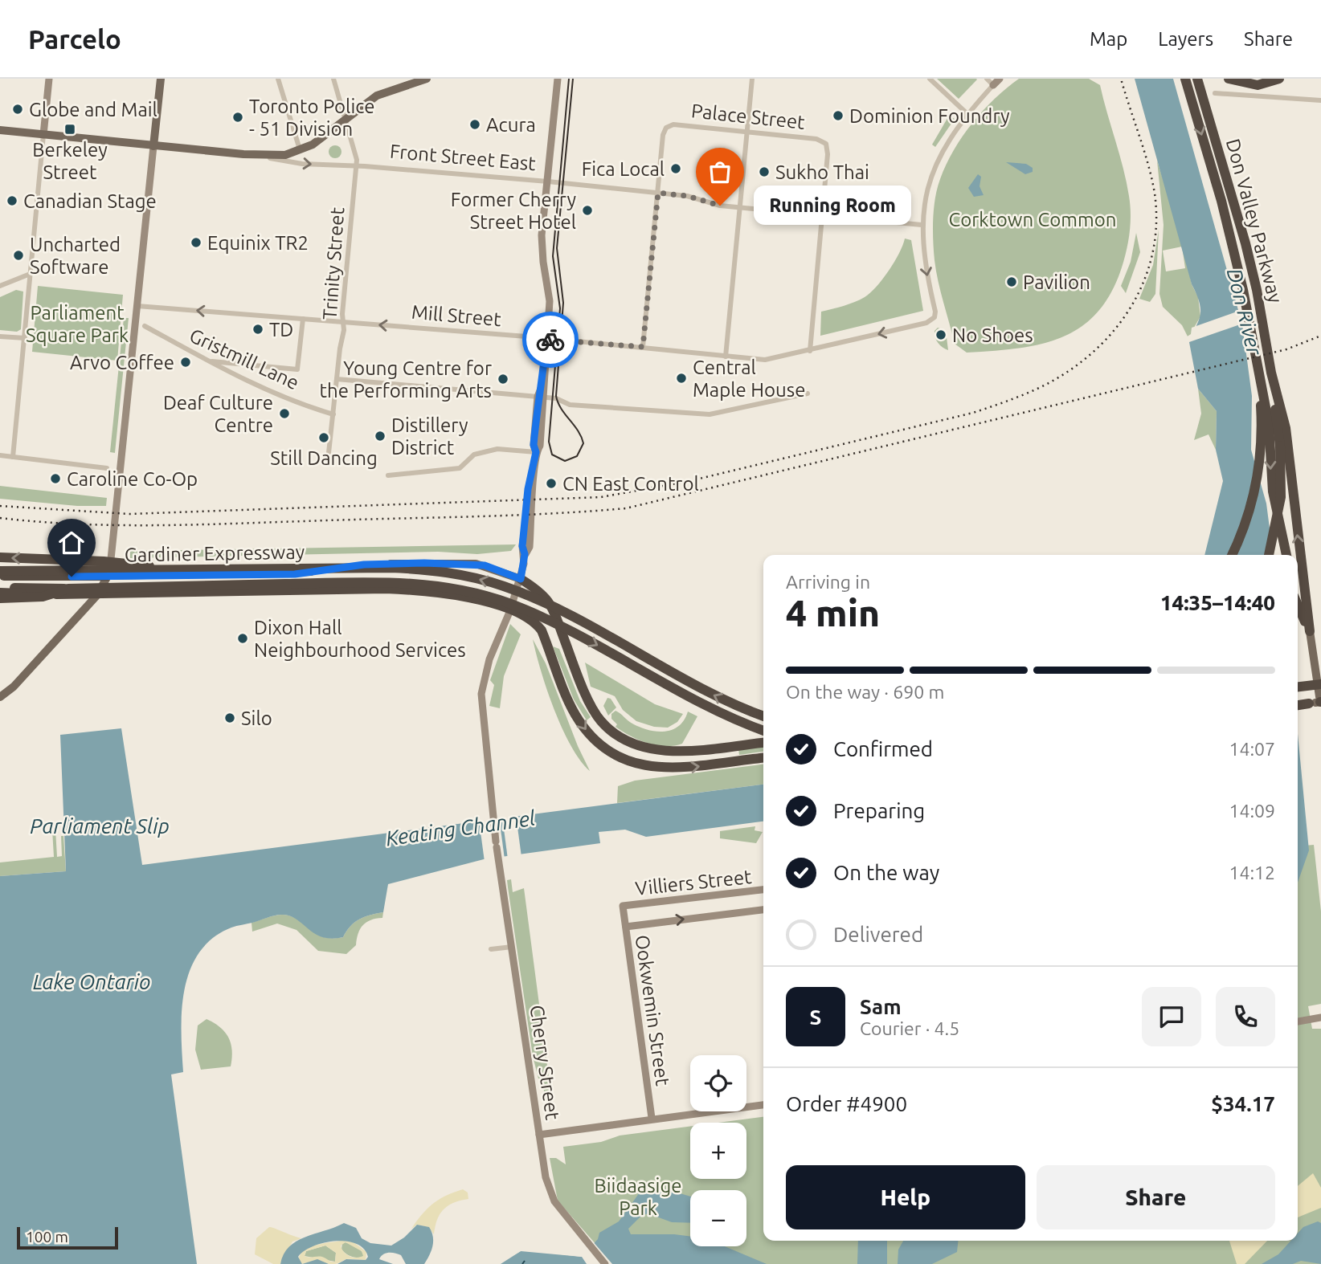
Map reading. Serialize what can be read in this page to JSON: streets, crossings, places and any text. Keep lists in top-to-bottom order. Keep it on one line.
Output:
{"streets":{"highway":["Don Valley Parkway","Gardiner Expressway"],"main road":["Front Street East"],"street":["Palace Street","Trinity Street","Mill Street","Gristmill Lane","Villiers Street","Ookwemin Street","Cherry Street"]},"crossings":[["Palace Street","Front Street East"],["Front Street East","Trinity Street"],["Front Street East","Mill Street"],["Front Street East","Cherry Street"],["Trinity Street","Mill Street"],["Trinity Street","Gristmill Lane"],["Mill Street","Cherry Street"],["Villiers Street","Ookwemin Street"]],"one_way":["Mill Street"],"water":["Don River","Parliament Slip","Keating Channel","Lake Ontario"],"parks":["Corktown Common","Parliament Square Park","Biidaasige Park"],"places":{"other":["Globe and Mail","Dominion Foundry","Toronto Police - 51 Division","Acura","Fica Local","Sukho Thai","Canadian Stage","Running Room","Former Cherry Street Hotel","Equinix TR2","Uncharted Software","Pavilion","TD","No Shoes","Arvo Coffee","Central Maple House","Young Centre for the Performing Arts","Deaf Culture Centre","Distillery District","Still Dancing","Caroline Co-Op","CN East Control","Dixon Hall Neighbourhood Services","Silo"],"transit":["Berkeley Street"]},"scale_bar":"100 m","page":{"header":"Parcelo","nav":["Map","Layers","Share"],"bubble":"Running Room","heading":["4 min","Arriving in","14:35–14:40"],"panel":["Sam","Courier · 4.5","Order #4900","$34.17"],"bar":"On the way · 690 m","list":[["Confirmed","14:07"],["Preparing","14:09"],["On the way","14:12"],"Delivered"],"round":"S","map_buttons":["+","−"],"buttons":["Help","Share"],"scale":"100 m"}}
